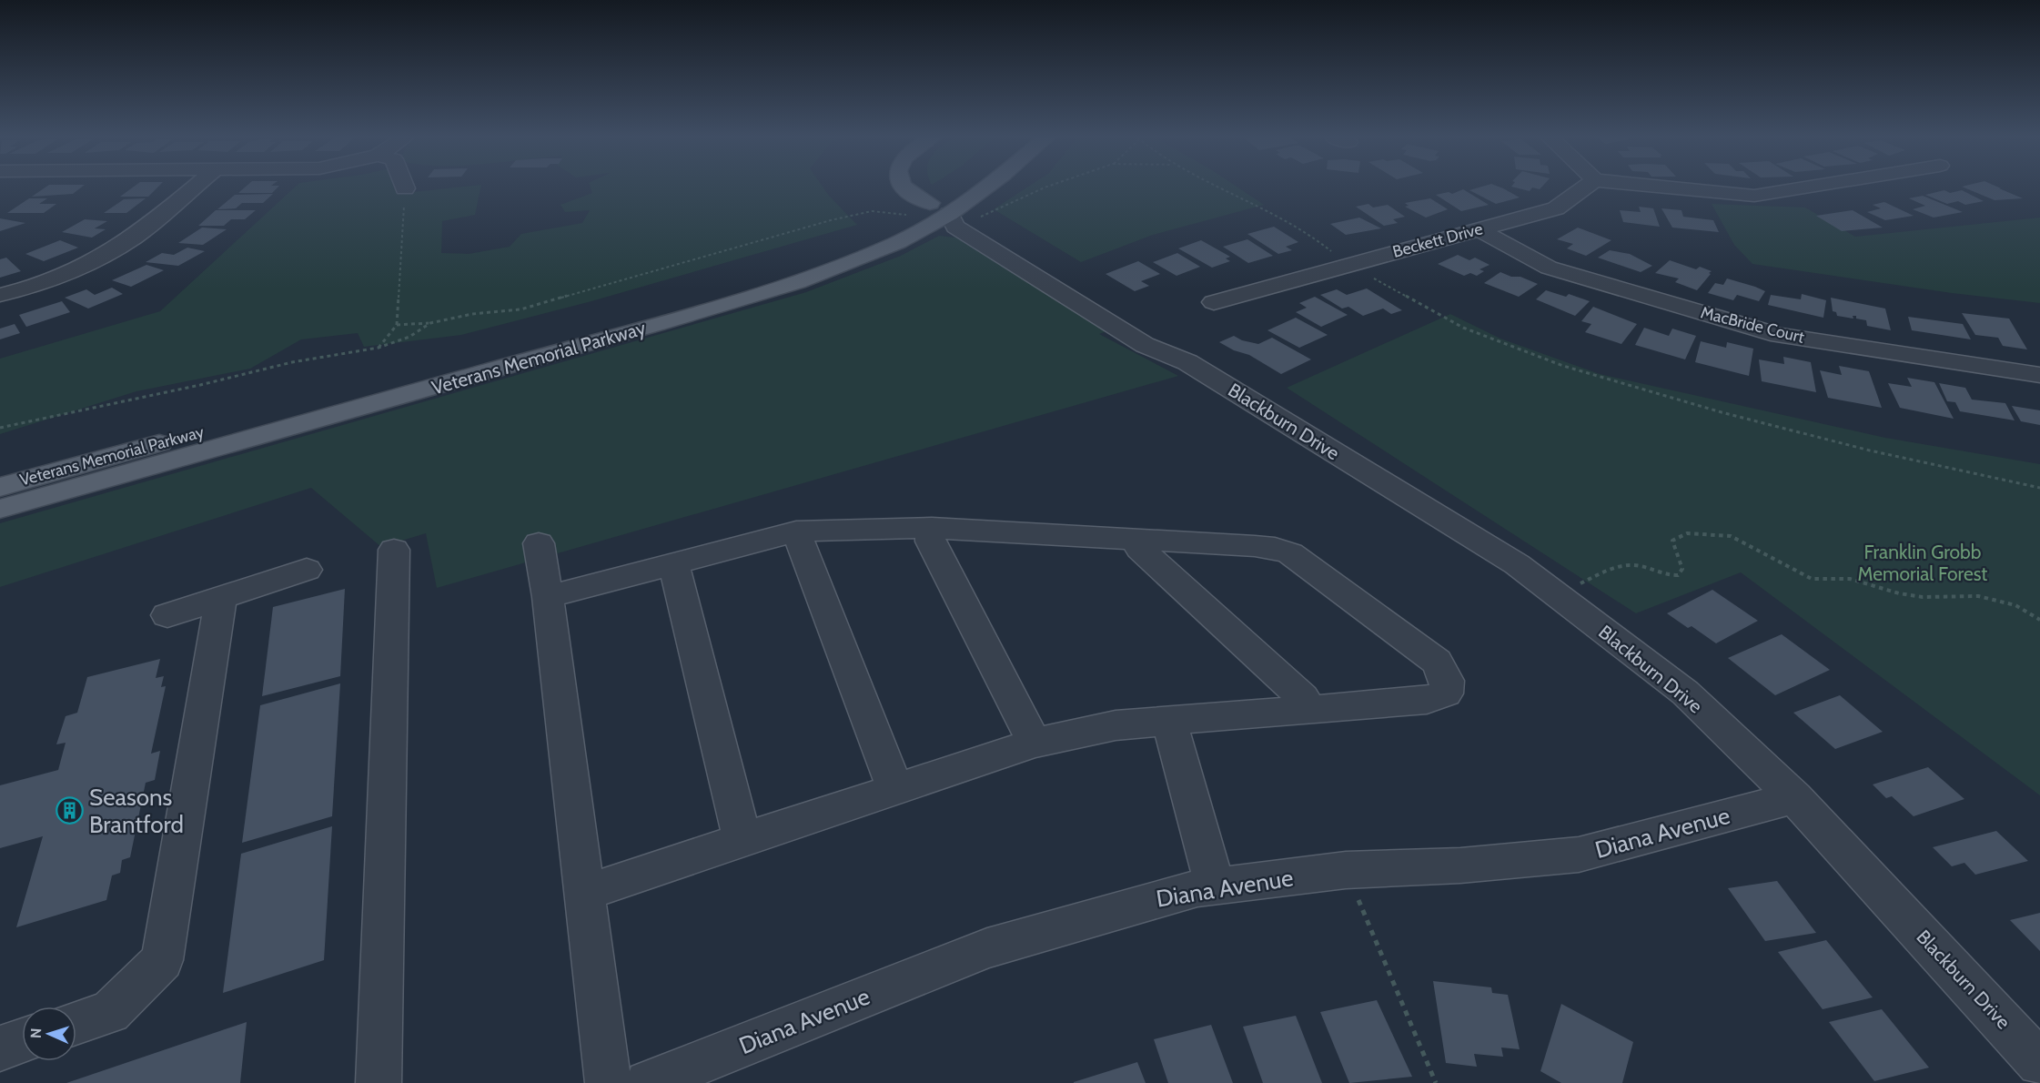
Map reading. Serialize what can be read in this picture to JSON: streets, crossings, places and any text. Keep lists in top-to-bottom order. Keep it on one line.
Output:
{"streets":{"main road":["Veterans Memorial Parkway"],"street":["Beckett Drive","MacBride Court","Blackburn Drive","Diana Avenue"]},"crossings":[["Beckett Drive","MacBride Court"],["Veterans Memorial Parkway","Blackburn Drive"],["Blackburn Drive","Diana Avenue"]],"parks":["Franklin Grobb Memorial Forest"],"places":{"building":["Seasons Brantford"]},"north":"left"}
